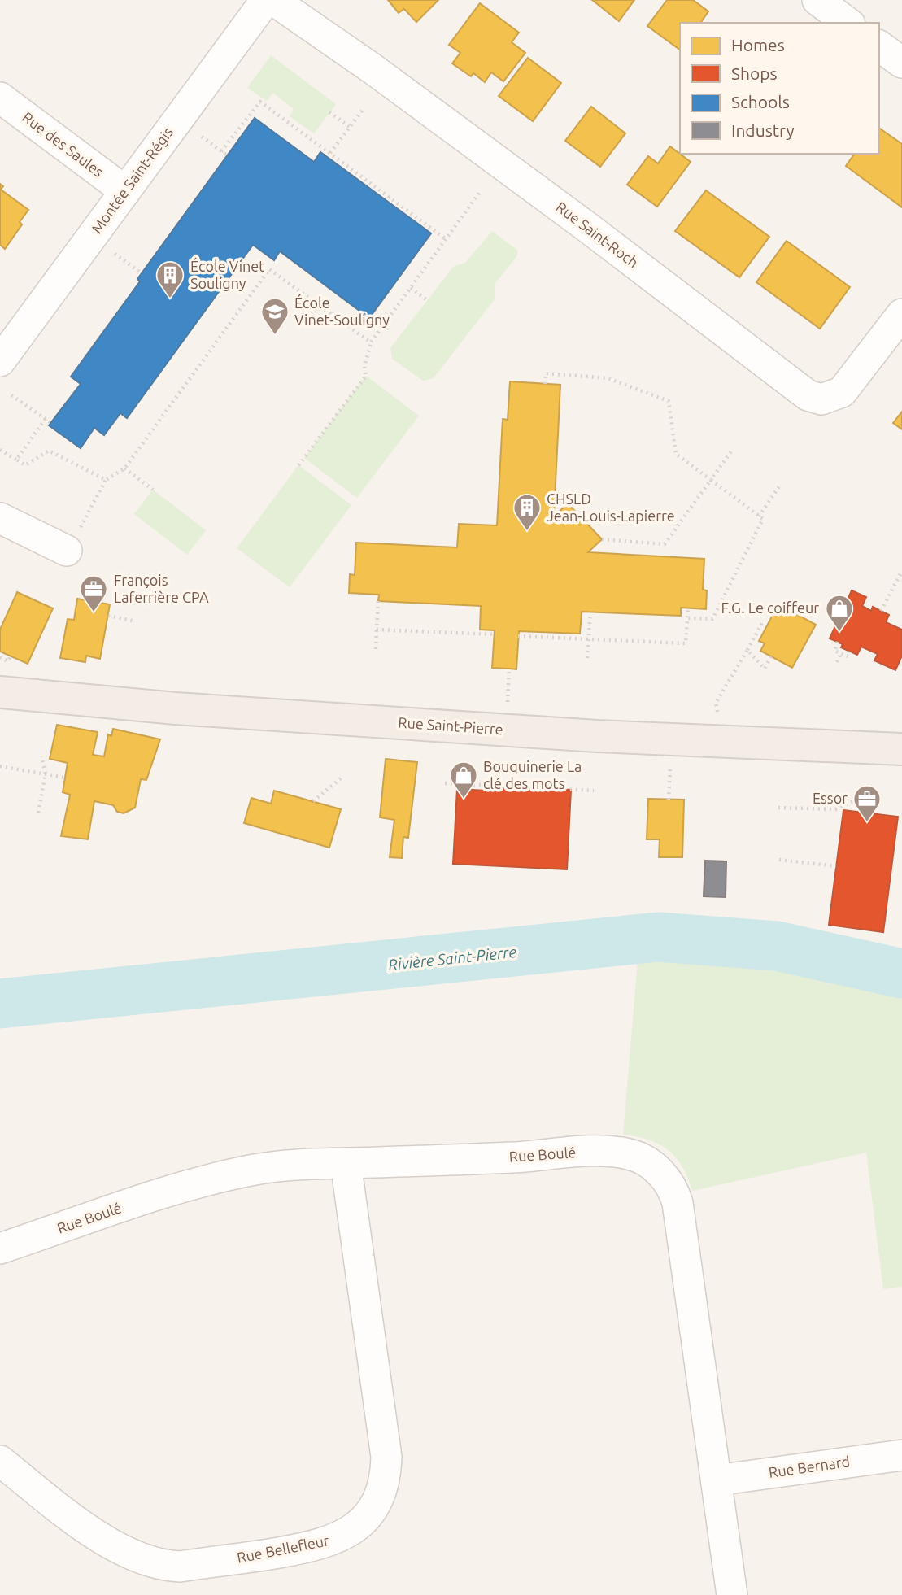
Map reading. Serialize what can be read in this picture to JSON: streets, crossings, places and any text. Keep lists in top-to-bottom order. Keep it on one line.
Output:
{"streets":{"main road":["Rue Saint-Pierre"],"street":["Rue des Saules","Montée Saint-Régis","Rue Saint-Roch","Rue Boulé","Rue Bernard","Rue Bellefleur"]},"crossings":[["Rue des Saules","Montée Saint-Régis"],["Rue Boulé","Rue Bernard"],["Rue Boulé","Rue Bellefleur"]],"water":["Rivière Saint-Pierre"],"places":{"building":["École Vinet Souligny","CHSLD Jean-Louis-Lapierre"],"school or university":["École Vinet-Souligny"],"office":["François Laferrière CPA","Essor"],"shop":["F.G. Le coiffeur","Bouquinerie La clé des mots"]},"legend":["Homes","Shops","Schools","Industry"]}
